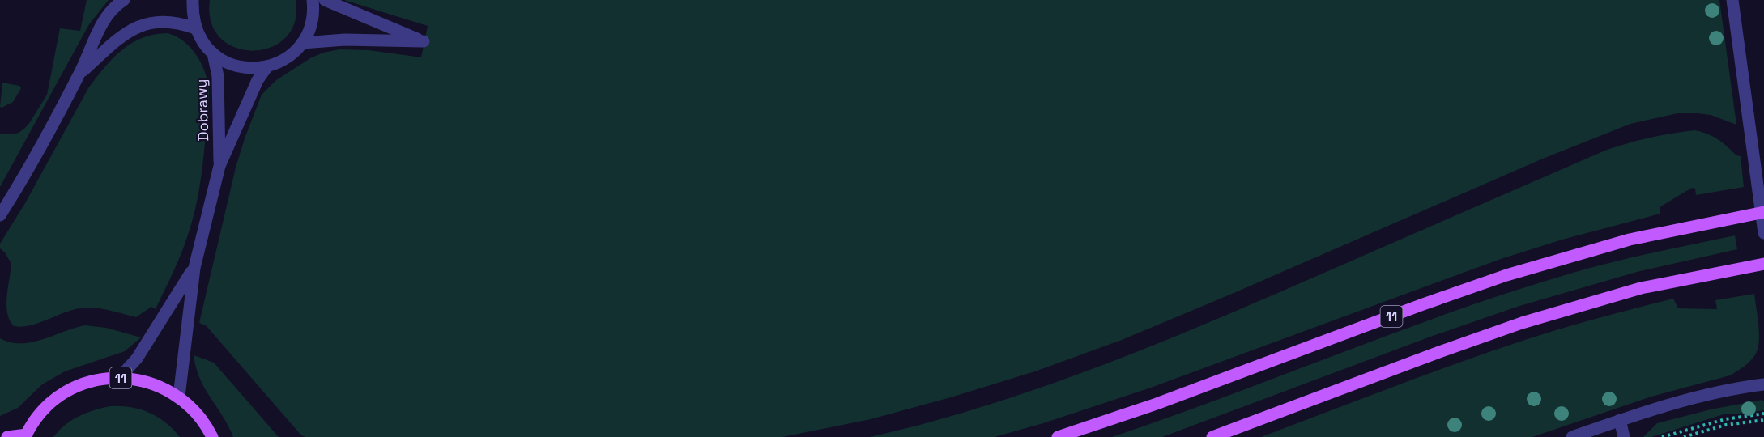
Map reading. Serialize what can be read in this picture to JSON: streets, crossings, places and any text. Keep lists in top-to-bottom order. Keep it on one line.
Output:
{"streets":{"main road":["11"],"street":["Dobrawy"]}}
